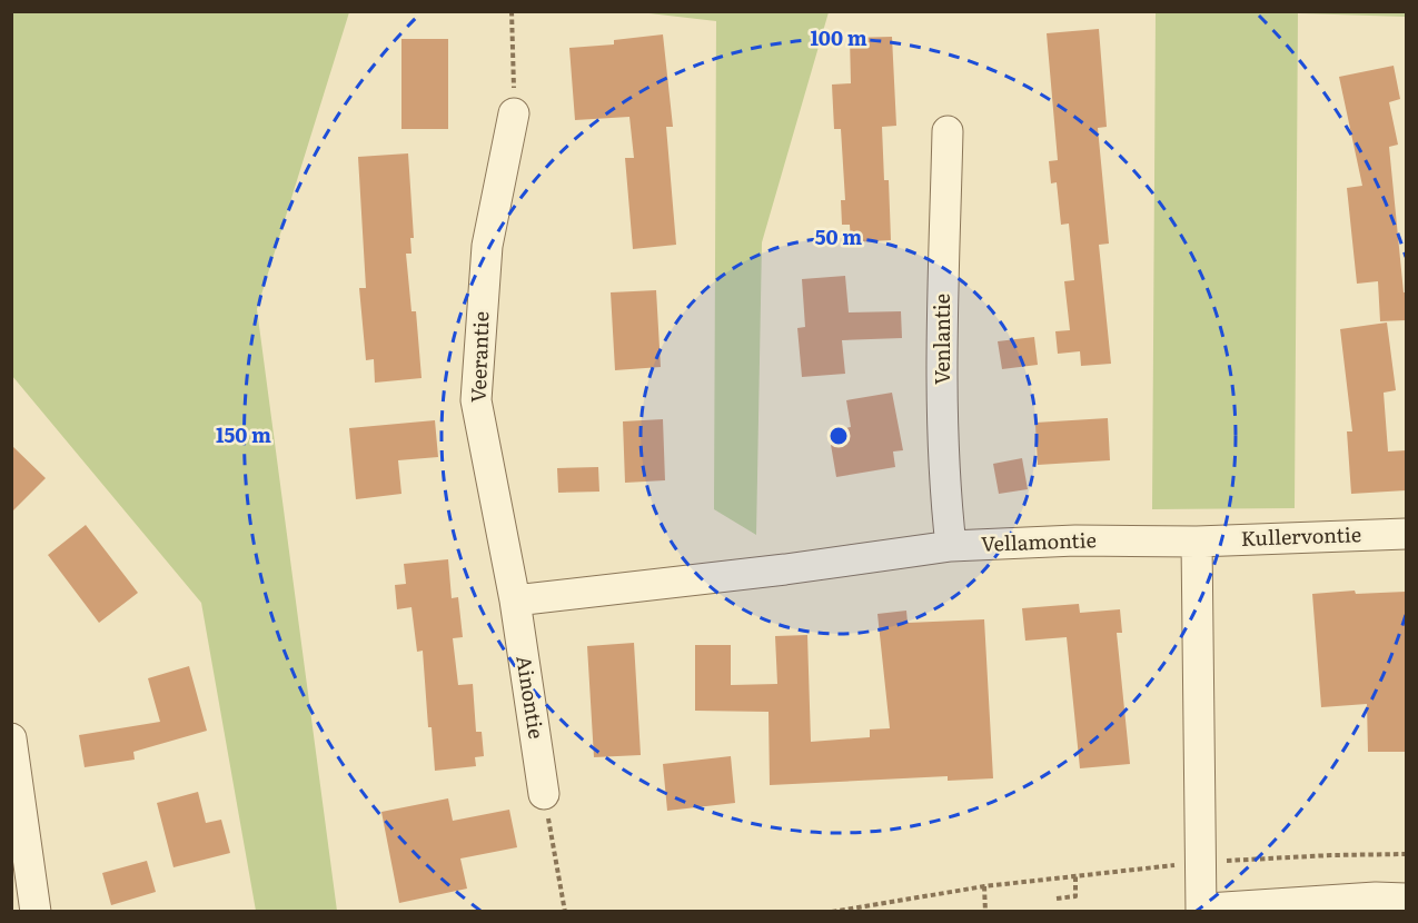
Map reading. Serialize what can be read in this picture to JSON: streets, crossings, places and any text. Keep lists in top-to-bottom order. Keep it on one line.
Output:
{"streets":{"street":["Venlantie","Veerantie","Kullervontie","Vellamontie","Ainontie"]},"crossings":[["Venlantie","Vellamontie"],["Veerantie","Vellamontie"],["Veerantie","Ainontie"],["Kullervontie","Vellamontie"],["Vellamontie","Ainontie"]],"rings":["100 m","50 m","150 m"]}
